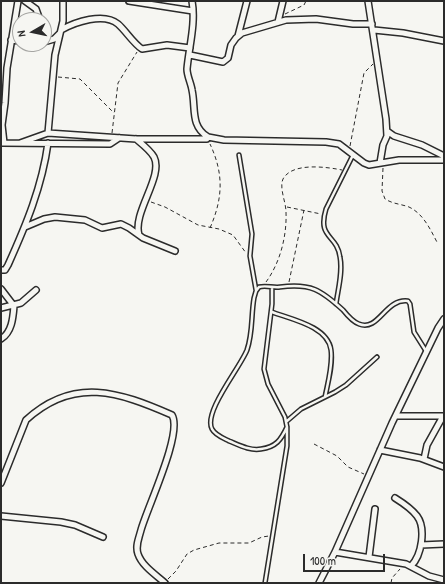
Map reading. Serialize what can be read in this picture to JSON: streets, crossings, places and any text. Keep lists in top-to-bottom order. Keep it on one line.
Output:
{"scale_bar":"100 m","north":"left"}
